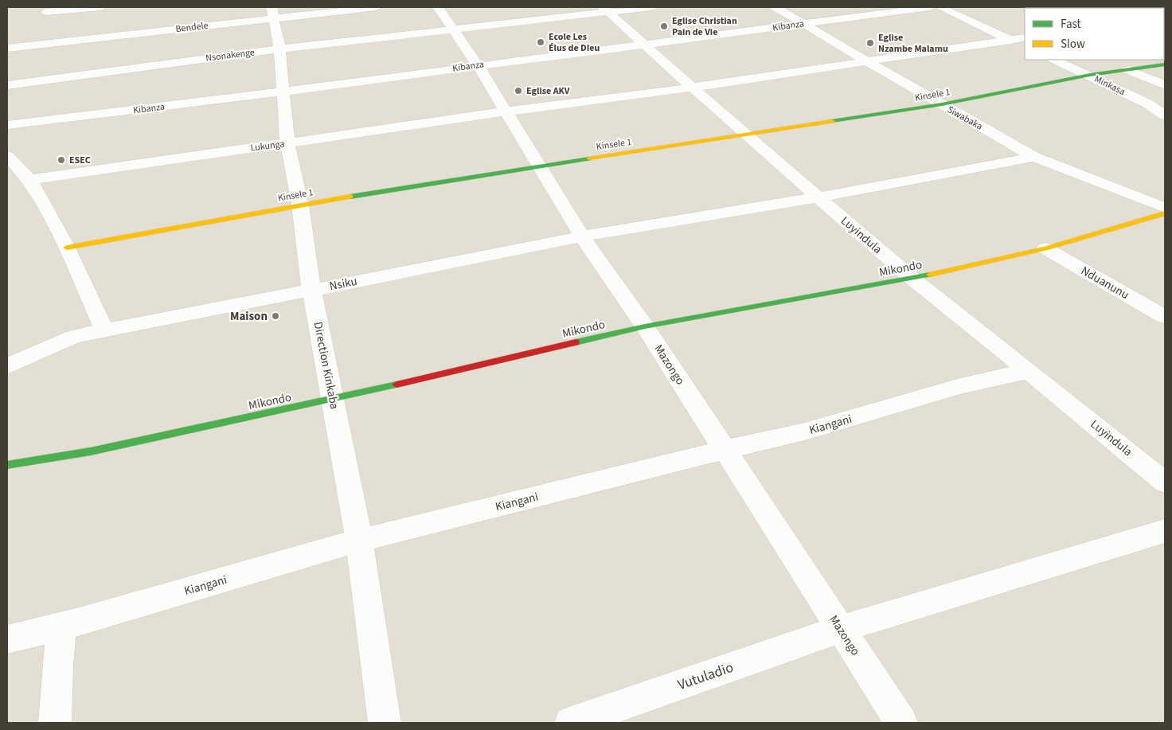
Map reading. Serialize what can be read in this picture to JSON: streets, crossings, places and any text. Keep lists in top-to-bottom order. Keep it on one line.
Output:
{"streets":{"street":["Kibanza","Bendele","Nsonakenge","Minkasa","Kinsele 1","Siwabaka","Lukunga","Luyindula","Mikondo","Nduanunu","Nsiku","Mazongo","Direction Kinkaba","Kiangani","Vutuladio"]},"crossings":[["Kibanza","Siwabaka"],["Kibanza","Luyindula"],["Kibanza","Mazongo"],["Kibanza","Direction Kinkaba"],["Bendele","Direction Kinkaba"],["Nsonakenge","Luyindula"],["Nsonakenge","Mazongo"],["Nsonakenge","Direction Kinkaba"],["Minkasa","Kinsele 1"],["Kinsele 1","Siwabaka"],["Kinsele 1","Luyindula"],["Kinsele 1","Mazongo"],["Kinsele 1","Direction Kinkaba"],["Siwabaka","Lukunga"],["Siwabaka","Nsiku"],["Lukunga","Luyindula"],["Lukunga","Mazongo"],["Lukunga","Direction Kinkaba"],["Luyindula","Mikondo"],["Luyindula","Nsiku"],["Luyindula","Kiangani"],["Mikondo","Nduanunu"],["Mikondo","Mazongo"],["Mikondo","Direction Kinkaba"],["Nsiku","Mazongo"],["Nsiku","Direction Kinkaba"],["Mazongo","Kiangani"],["Mazongo","Vutuladio"],["Direction Kinkaba","Kiangani"]],"places":["Eglise Christian Pain de Vie","Ecole Les Élus de DIeu","Eglise Nzambe Malamu","Eglise AKV","ESEC","Maison"],"legend":["Fast","Slow"]}
